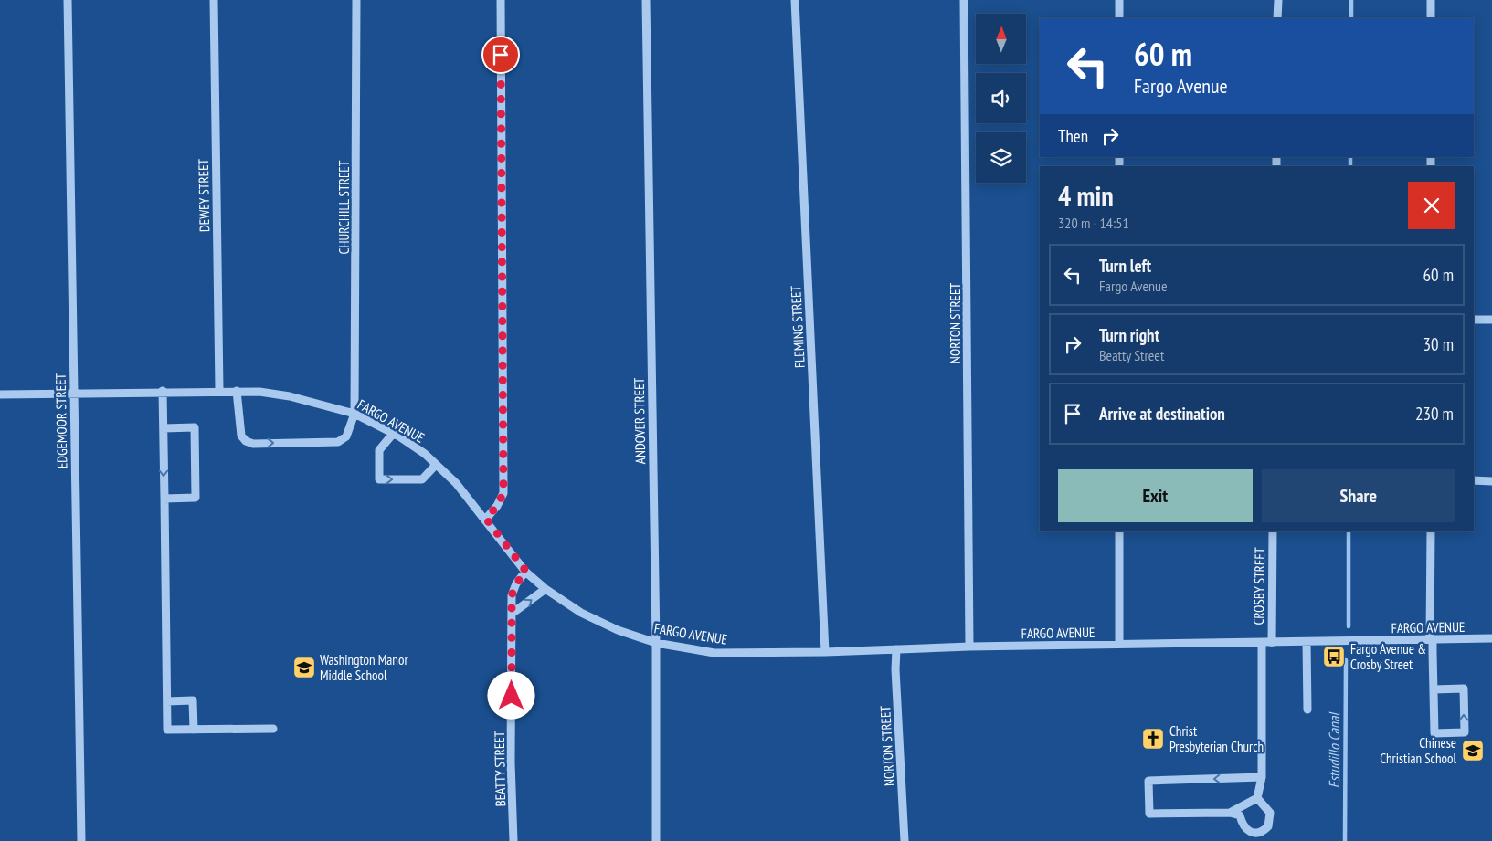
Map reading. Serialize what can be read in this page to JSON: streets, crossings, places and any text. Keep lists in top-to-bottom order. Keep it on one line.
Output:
{"streets":{"street":["DEWEY STREET","CHURCHILL STREET","NORTON STREET","FLEMING STREET","EDGEMOOR STREET","FARGO AVENUE","ANDOVER STREET","CROSBY STREET","BEATTY STREET"]},"crossings":[["DEWEY STREET","FARGO AVENUE"],["CHURCHILL STREET","FARGO AVENUE"],["NORTON STREET","FARGO AVENUE"],["FLEMING STREET","FARGO AVENUE"],["EDGEMOOR STREET","FARGO AVENUE"],["FARGO AVENUE","ANDOVER STREET"],["FARGO AVENUE","CROSBY STREET"],["FARGO AVENUE","BEATTY STREET"]],"water":["Estudillo Canal"],"places":{"bus stop":["Fargo Avenue & Crosby Street"],"school or university":["Washington Manor Middle School","Chinese Christian School"],"church":["Christ Presbyterian Church"]},"north":"top","page":{"turn":["60 m","Fargo Avenue"],"then":"Then","heading":["4 min","320 m · 14:51"],"list":[{"name":"Turn left","note":"Fargo Avenue","value":"60 m"},{"name":"Turn right","note":"Beatty Street","value":"30 m"},{"name":"Arrive at destination","value":"230 m"}],"buttons":["Exit","Share"]}}
